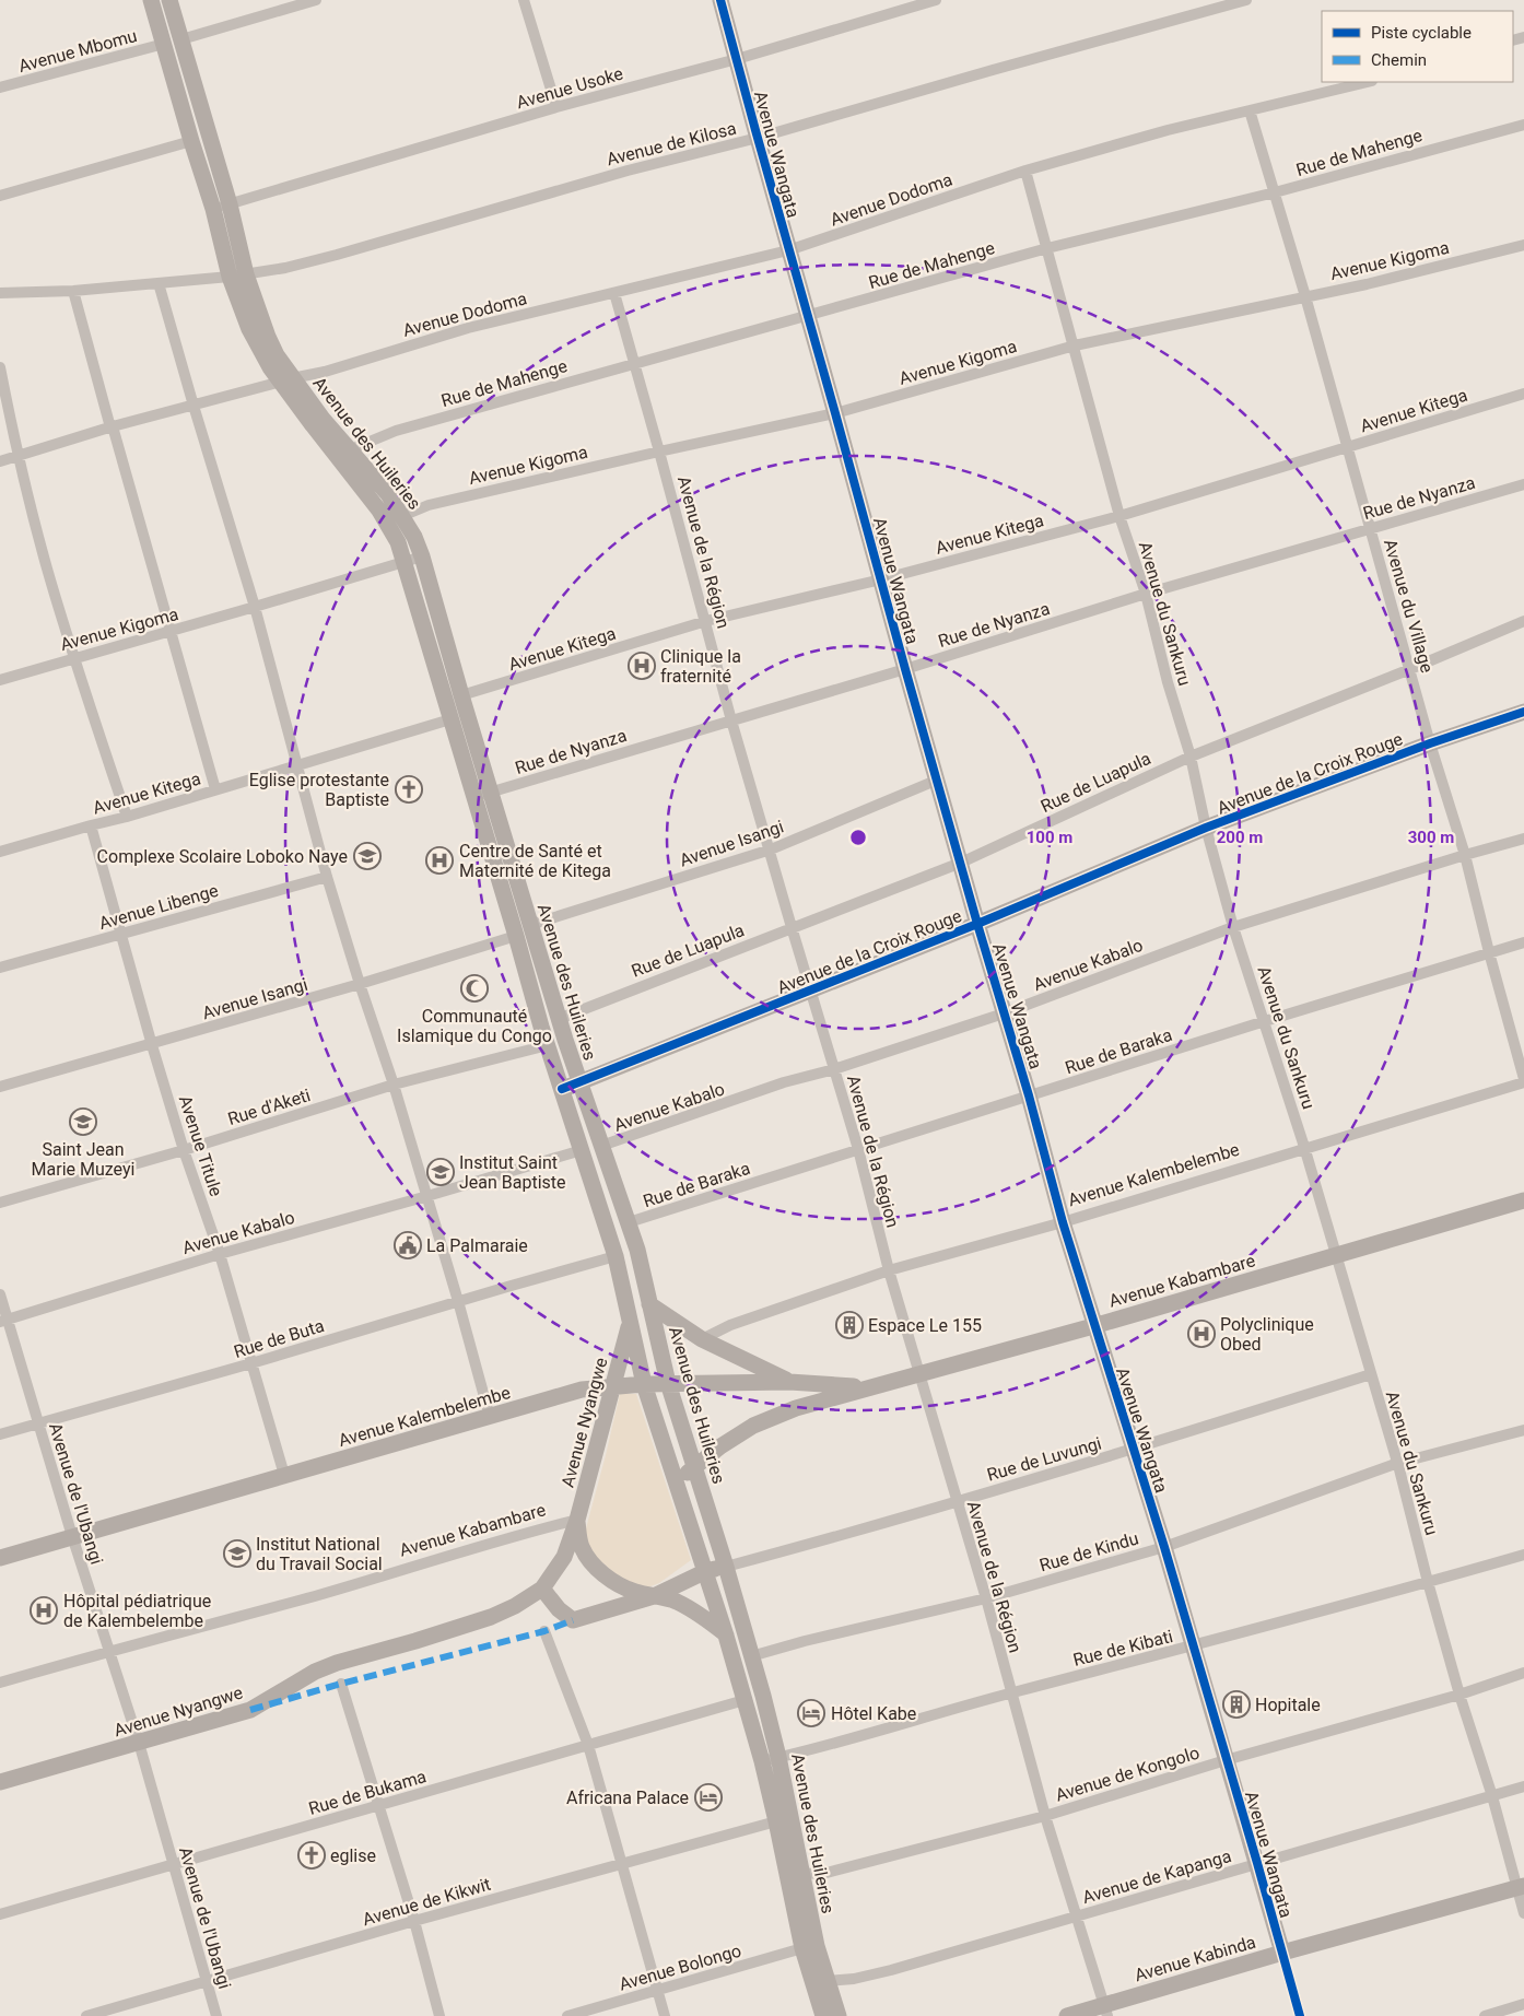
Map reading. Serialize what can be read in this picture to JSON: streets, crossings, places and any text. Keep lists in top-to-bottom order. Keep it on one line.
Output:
{"streets":{"main road":["Avenue Wangata","Avenue des Huileries","Avenue de la Croix Rouge","Avenue Kalembelembe","Avenue Kabambare","Avenue Nyangwe","Avenue Kabinda"],"street":["Avenue Mbomu","Avenue Usoke","Avenue de Kilosa","Rue de Mahenge","Avenue Dodoma","Avenue Kigoma","Avenue Kitega","Rue de Nyanza","Avenue de la Région","Avenue du Village","Avenue du Sankuru","Rue de Luapula","Avenue Isangi","Avenue Libenge","Avenue Kabalo","Rue de Baraka","Rue d'Aketi","Avenue Titule","Rue de Buta","Rue de Luvungi","Avenue de l'Ubangi","Rue de Kindu","Rue de Kibati","Avenue de Kongolo","Rue de Bukama","Avenue de Kapanga","Avenue de Kikwit","Avenue Bolongo"]},"crossings":[["Avenue Mbomu","Avenue des Huileries"],["Avenue Usoke","Avenue Wangata"],["Avenue Usoke","Avenue des Huileries"],["Avenue de Kilosa","Avenue Wangata"],["Avenue de Kilosa","Avenue des Huileries"],["Rue de Mahenge","Avenue Wangata"],["Rue de Mahenge","Avenue des Huileries"],["Rue de Mahenge","Avenue de la Région"],["Rue de Mahenge","Avenue du Village"],["Rue de Mahenge","Avenue du Sankuru"],["Avenue Wangata","Avenue Dodoma"],["Avenue Wangata","Avenue Kigoma"],["Avenue Wangata","Avenue Kitega"],["Avenue Wangata","Rue de Nyanza"],["Avenue Wangata","Avenue de la Croix Rouge"],["Avenue Wangata","Rue de Luapula"],["Avenue Wangata","Avenue Isangi"],["Avenue Wangata","Avenue Kabalo"],["Avenue Wangata","Rue de Baraka"],["Avenue Wangata","Avenue Kalembelembe"],["Avenue Wangata","Avenue Kabambare"],["Avenue Wangata","Rue de Luvungi"],["Avenue Wangata","Rue de Kindu"],["Avenue Wangata","Rue de Kibati"],["Avenue Wangata","Avenue de Kongolo"],["Avenue Wangata","Avenue de Kapanga"],["Avenue Wangata","Avenue Kabinda"],["Avenue Dodoma","Avenue des Huileries"],["Avenue Dodoma","Avenue de la Région"],["Avenue Dodoma","Avenue du Village"],["Avenue Dodoma","Avenue du Sankuru"],["Avenue Kigoma","Avenue des Huileries"],["Avenue Kigoma","Avenue de la Région"],["Avenue Kigoma","Avenue du Village"],["Avenue Kigoma","Avenue du Sankuru"],["Avenue Kitega","Avenue des Huileries"],["Avenue Kitega","Avenue de la Région"],["Avenue Kitega","Avenue du Village"],["Avenue Kitega","Avenue du Sankuru"],["Avenue Kitega","Avenue Titule"],["Avenue des Huileries","Rue de Nyanza"],["Avenue des Huileries","Avenue de la Croix Rouge"],["Avenue des Huileries","Rue de Luapula"],["Avenue des Huileries","Avenue Isangi"],["Avenue des Huileries","Avenue Kabalo"],["Avenue des Huileries","Rue de Baraka"],["Avenue des Huileries","Rue d'Aketi"],["Avenue des Huileries","Avenue Kalembelembe"],["Avenue des Huileries","Avenue Kabambare"],["Avenue des Huileries","Rue de Buta"],["Avenue des Huileries","Avenue Nyangwe"],["Avenue des Huileries","Rue de Luvungi"],["Avenue des Huileries","Rue de Kindu"],["Avenue des Huileries","Rue de Kibati"],["Avenue des Huileries","Avenue de Kongolo"],["Avenue des Huileries","Rue de Bukama"],["Avenue des Huileries","Avenue de Kapanga"],["Avenue des Huileries","Avenue de Kikwit"],["Avenue des Huileries","Avenue Bolongo"],["Rue de Nyanza","Avenue de la Région"],["Rue de Nyanza","Avenue du Village"],["Rue de Nyanza","Avenue du Sankuru"],["Avenue de la Région","Avenue de la Croix Rouge"],["Avenue de la Région","Rue de Luapula"],["Avenue de la Région","Avenue Isangi"],["Avenue de la Région","Avenue Kabalo"],["Avenue de la Région","Rue de Baraka"],["Avenue de la Région","Avenue Kalembelembe"],["Avenue de la Région","Avenue Kabambare"],["Avenue de la Région","Rue de Luvungi"],["Avenue de la Région","Rue de Kindu"],["Avenue de la Région","Rue de Kibati"],["Avenue de la Région","Avenue de Kongolo"],["Avenue de la Région","Avenue de Kapanga"],["Avenue de la Région","Avenue Kabinda"],["Avenue du Village","Avenue de la Croix Rouge"],["Avenue du Village","Rue de Luapula"],["Avenue du Village","Avenue Kabalo"],["Avenue du Village","Rue de Baraka"],["Avenue du Village","Avenue Kalembelembe"],["Avenue du Sankuru","Avenue de la Croix Rouge"],["Avenue du Sankuru","Rue de Luapula"],["Avenue du Sankuru","Avenue Kabalo"],["Avenue du Sankuru","Rue de Baraka"],["Avenue du Sankuru","Avenue Kalembelembe"],["Avenue du Sankuru","Avenue Kabambare"],["Avenue du Sankuru","Rue de Luvungi"],["Avenue du Sankuru","Rue de Kindu"],["Avenue du Sankuru","Rue de Kibati"],["Avenue du Sankuru","Avenue de Kongolo"],["Avenue du Sankuru","Avenue de Kapanga"],["Avenue du Sankuru","Avenue Kabinda"],["Avenue Isangi","Avenue Titule"],["Avenue Libenge","Avenue Titule"],["Avenue Kabalo","Avenue Titule"],["Avenue Kabalo","Avenue de l'Ubangi"],["Rue d'Aketi","Avenue Titule"],["Avenue Titule","Avenue Kalembelembe"],["Avenue Titule","Rue de Buta"],["Avenue Kalembelembe","Avenue Kabambare"],["Avenue Kalembelembe","Avenue Nyangwe"],["Avenue Kalembelembe","Avenue de l'Ubangi"],["Avenue Kabambare","Avenue Nyangwe"],["Avenue Kabambare","Avenue de l'Ubangi"],["Rue de Buta","Avenue de l'Ubangi"],["Avenue Nyangwe","Avenue de l'Ubangi"],["Avenue de l'Ubangi","Rue de Bukama"],["Avenue de l'Ubangi","Avenue de Kikwit"]],"places":{"hospital":["Clinique la fraternité","Centre de Santé et Maternité de Kitega","Polyclinique Obed","Hôpital pédiatrique de Kalembelembe"],"church":["Eglise protestante Baptiste","eglise"],"school or university":["Complexe Scolaire Loboko Naye","Saint Jean Marie Muzeyi","Institut Saint Jean Baptiste","Institut National du Travail Social"],"mosque":["Communauté Islamique du Congo"],"public building":["La Palmaraie"],"building":["Espace Le 155","Hopitale"],"hotel":["Hôtel Kabe","Africana Palace"]},"legend":["Piste cyclable","Chemin"],"rings":["100 m","200 m","300 m"]}
